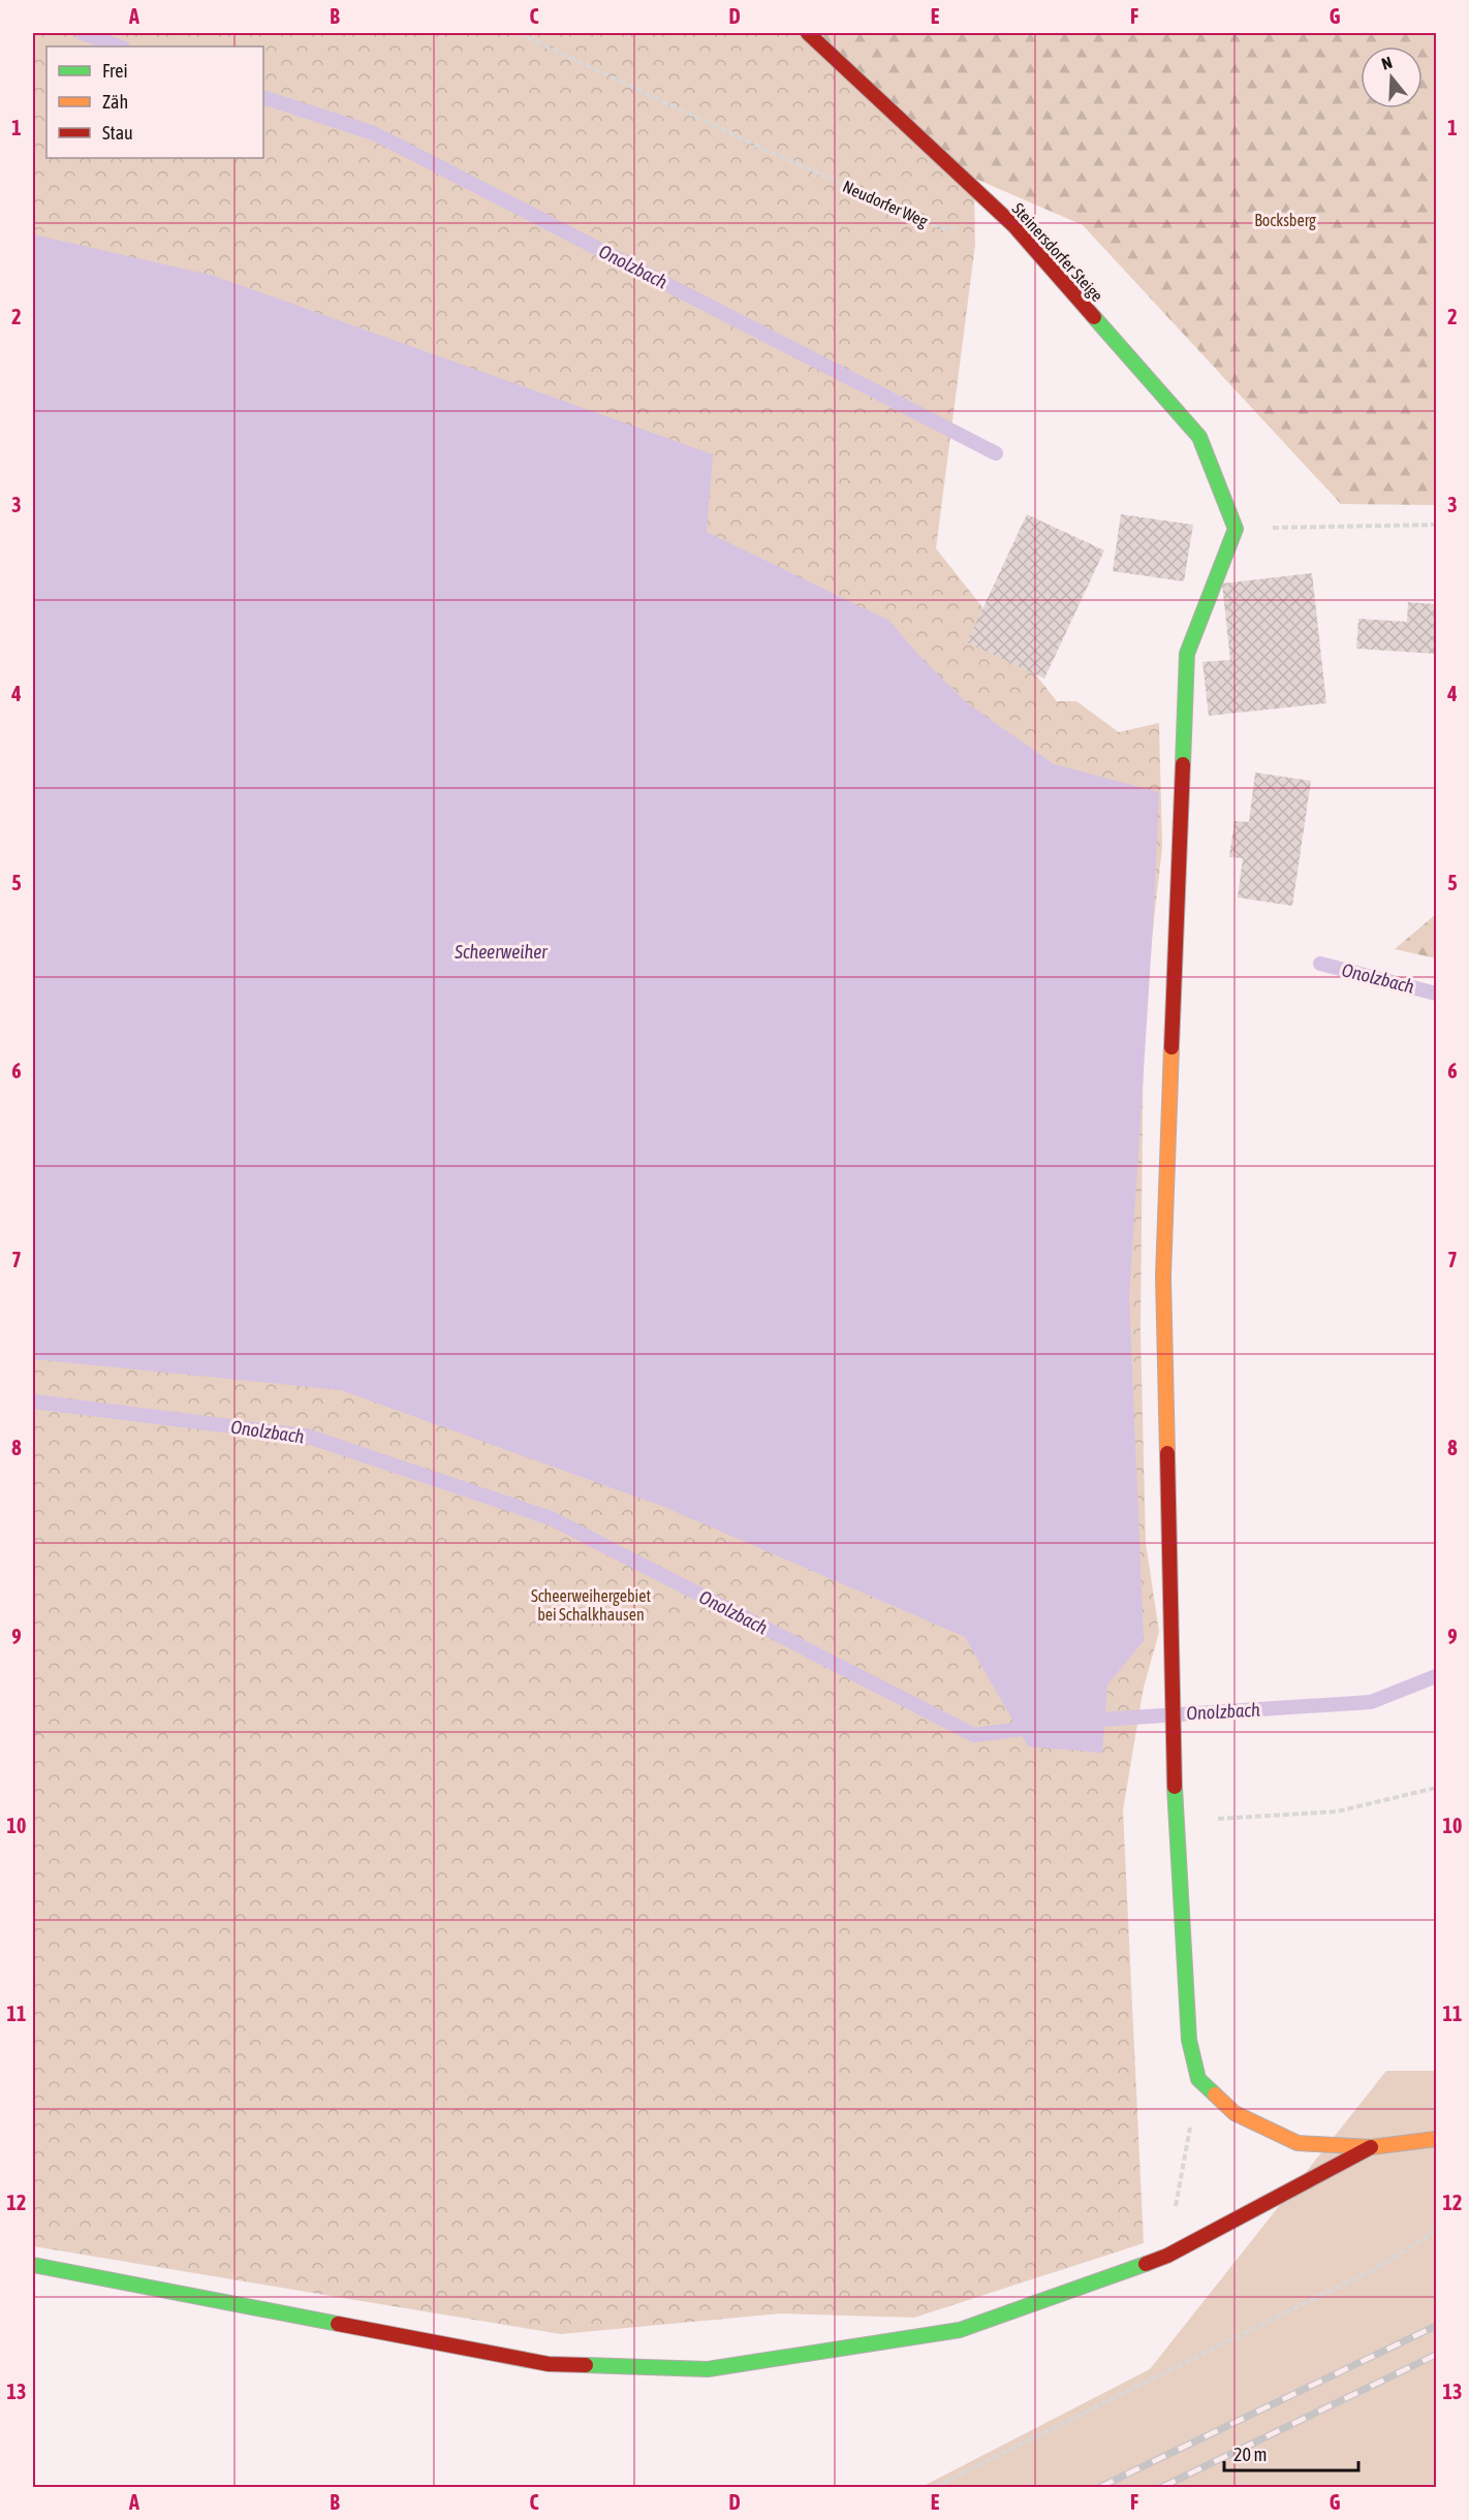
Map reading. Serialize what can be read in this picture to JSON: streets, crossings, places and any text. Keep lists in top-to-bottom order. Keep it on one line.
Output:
{"streets":{"street":["Steinersdorfer Steige"],"path":["Neudorfer Weg"]},"crossings":[["Neudorfer Weg","Steinersdorfer Steige"]],"water":["Onolzbach","Scheerweiher"],"parks":["Bocksberg","Scheerweihergebiet bei Schalkhausen"],"legend":["Frei","Zäh","Stau"],"scale_bar":"20 m","north":"top","grid":{"columns":["A","B","C","D","E","F","G"],"rows":["1","2","3","4","5","6","7","8","9","10","11","12","13"]}}
